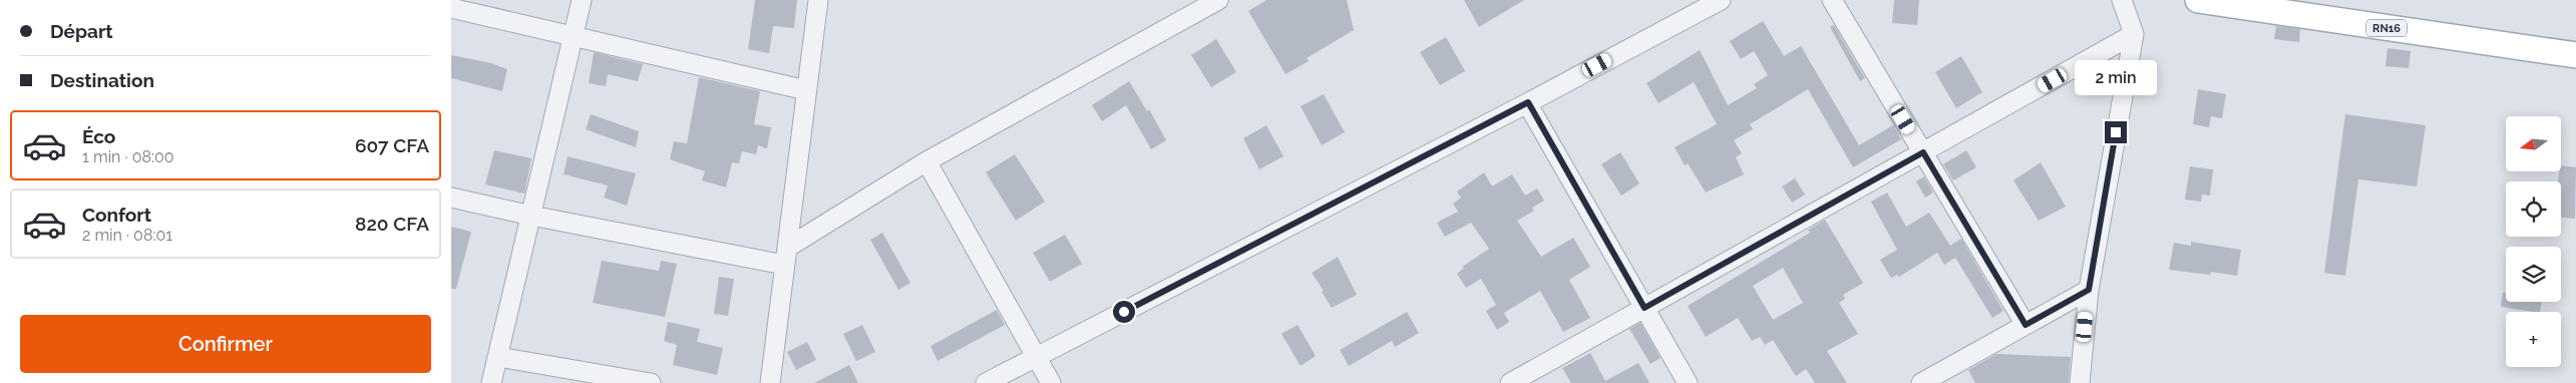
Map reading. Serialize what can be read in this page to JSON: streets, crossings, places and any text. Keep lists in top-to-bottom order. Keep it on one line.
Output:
{"streets":{"main road":["RN16"]},"north":"left","page":{"banner":["Départ","Destination"],"bubble":"2 min","list":[{"name":"Éco","note":"1 min · 08:00","value":"607 CFA"},{"name":"Confort","note":"2 min · 08:01","value":"820 CFA"}],"map_buttons":"+","buttons":"Confirmer"}}
